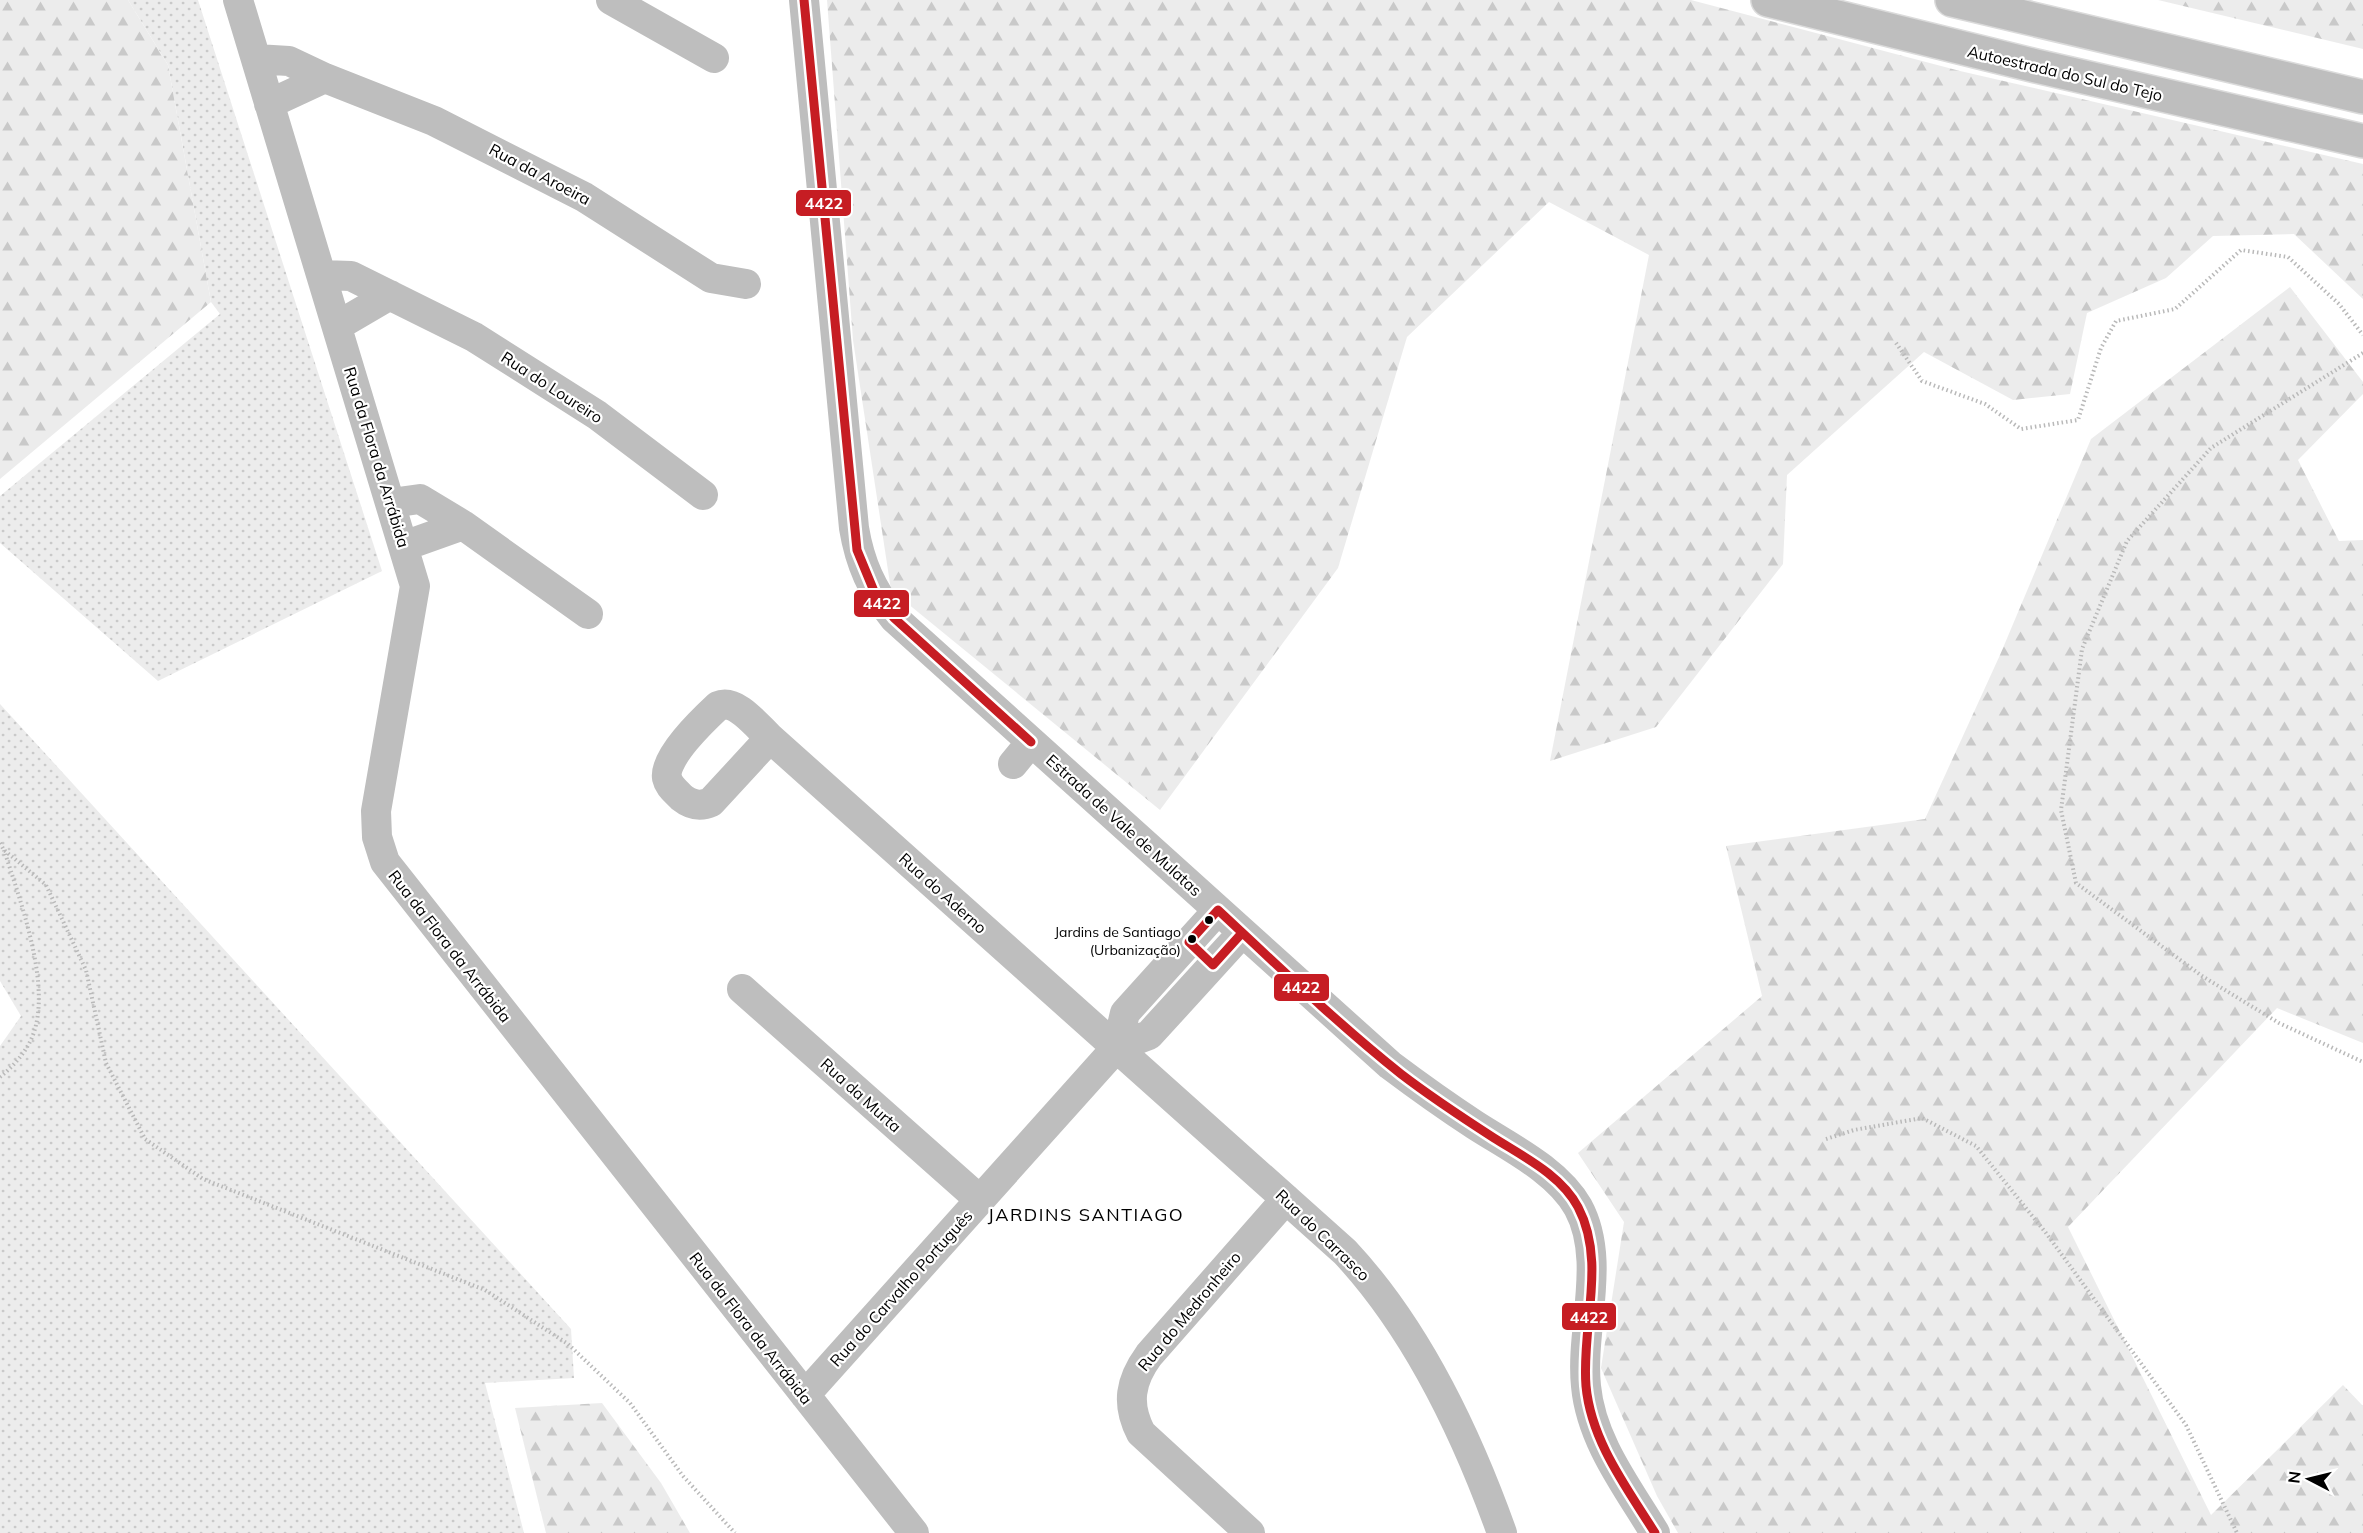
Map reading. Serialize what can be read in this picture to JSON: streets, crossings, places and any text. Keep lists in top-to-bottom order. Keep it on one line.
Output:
{"streets":{"highway":["Autoestrada do Sul do Tejo"],"street":["Rua da Aroeira","Rua do Loureiro","Rua da Flora da Arrábida","Estrada de Vale de Mulatas","Rua do Aderno","Rua da Murta","Rua do Carrasco","Rua do Carvalho Português","Rua do Medronheiro"]},"crossings":[["Rua da Aroeira","Rua da Flora da Arrábida"],["Rua do Loureiro","Rua da Flora da Arrábida"],["Rua da Flora da Arrábida","Rua do Carvalho Português"],["Estrada de Vale de Mulatas","Rua do Carvalho Português"],["Rua do Aderno","Rua do Carrasco"],["Rua do Aderno","Rua do Carvalho Português"],["Rua da Murta","Rua do Carvalho Português"],["Rua do Carrasco","Rua do Carvalho Português"],["Rua do Carrasco","Rua do Medronheiro"]],"districts":["JARDINS SANTIAGO"],"places":["Jardins de Santiago (Urbanização)"],"lines":["transit line 4422"],"north":"left"}
